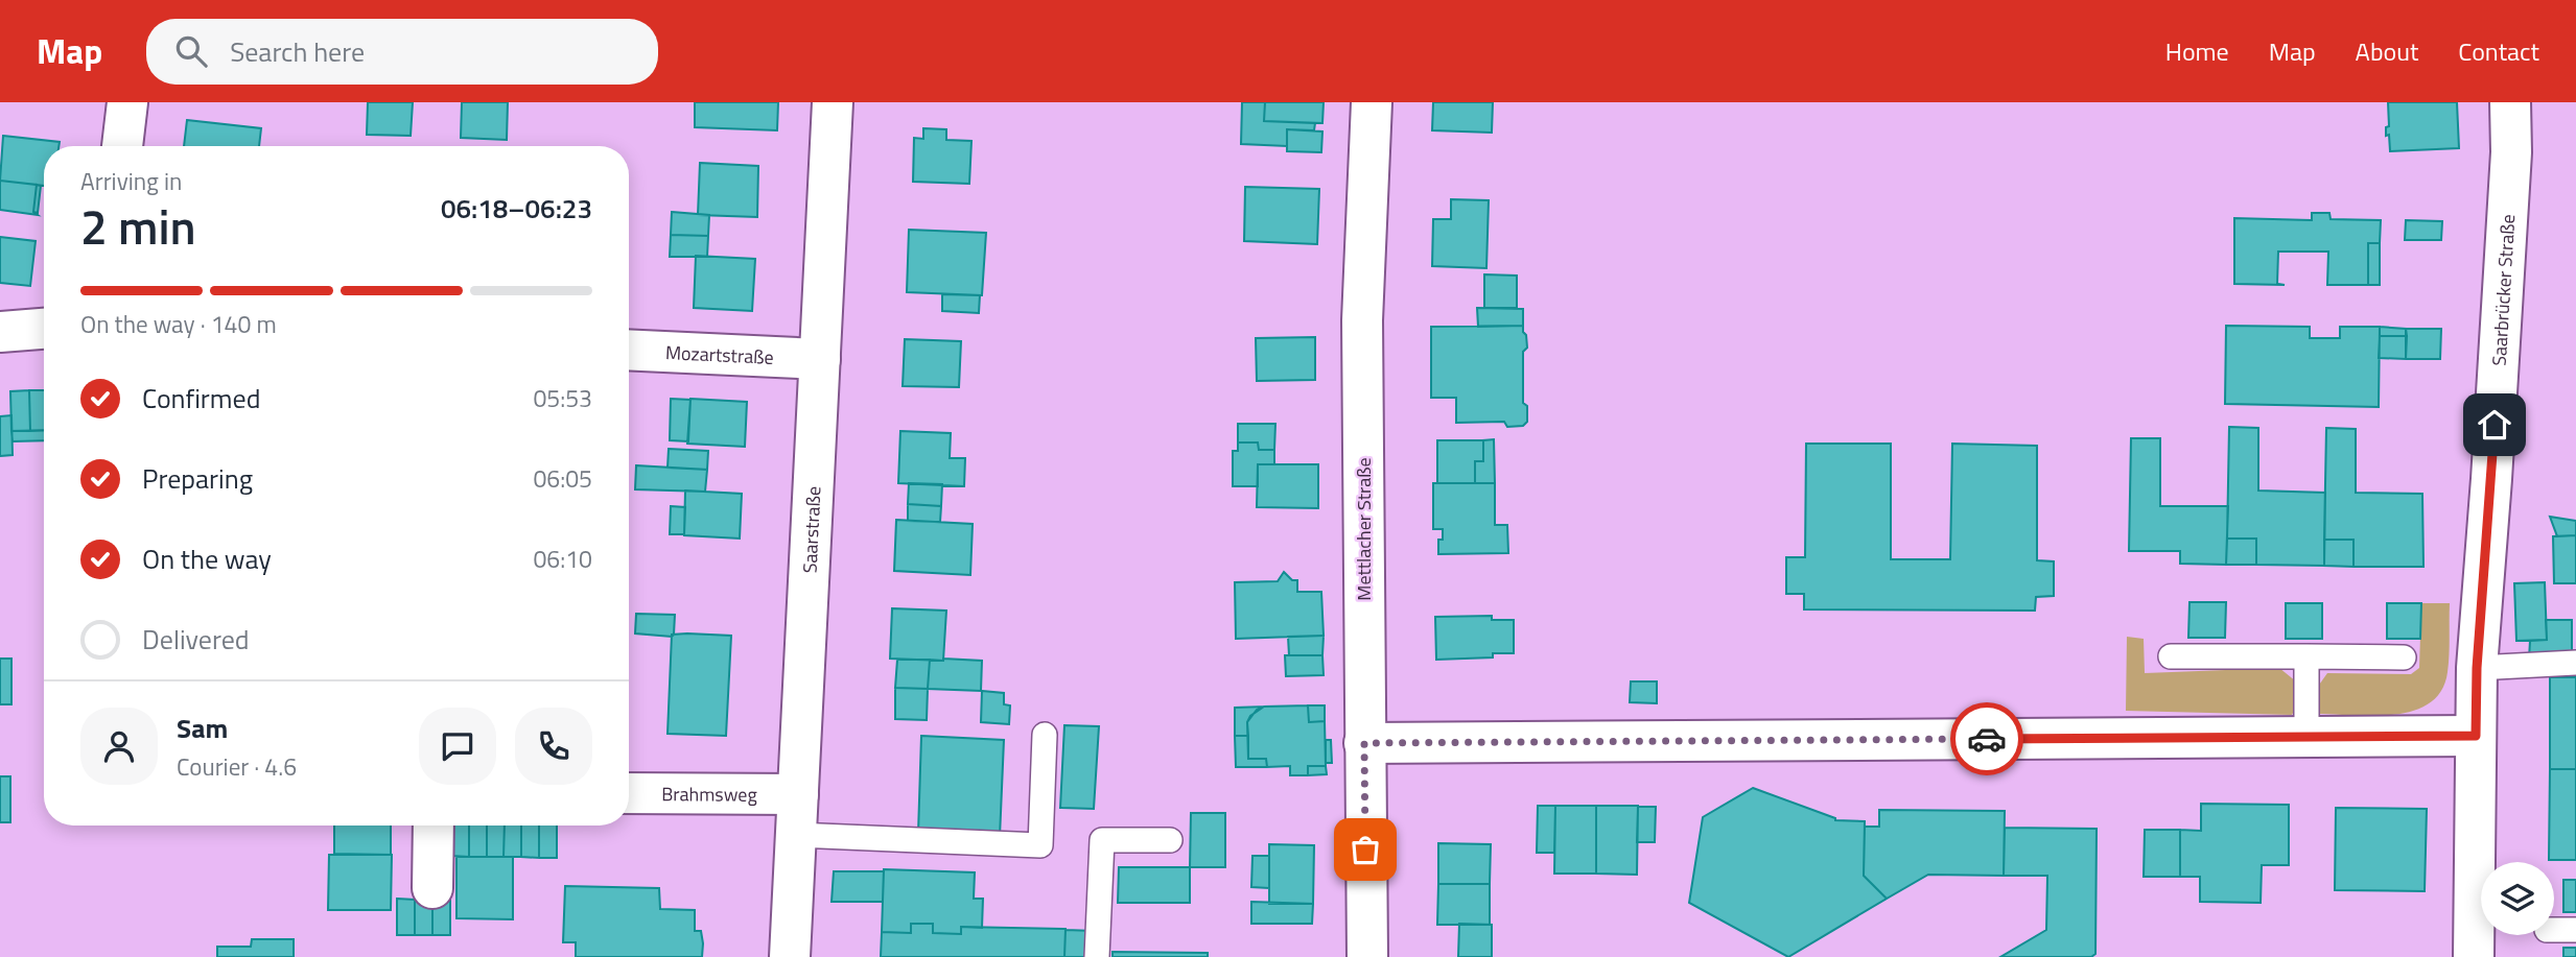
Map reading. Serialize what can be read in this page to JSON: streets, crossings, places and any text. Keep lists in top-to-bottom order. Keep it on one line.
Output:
{"streets":{"street":["Saarbrücker Straße","Mozartstraße","Mettlacher Straße","Saarstraße","Brahmsweg"]},"crossings":[["Mozartstraße","Saarstraße"],["Saarstraße","Brahmsweg"]],"page":{"header":"Map","search":"Search here","nav":["Home","Map","About","Contact"],"heading":["2 min","Arriving in","06:18–06:23"],"panel":["Sam","Courier · 4.6"],"bar":"On the way · 140 m","list":[["Confirmed","05:53"],["Preparing","06:05"],["On the way","06:10"],"Delivered"]}}
